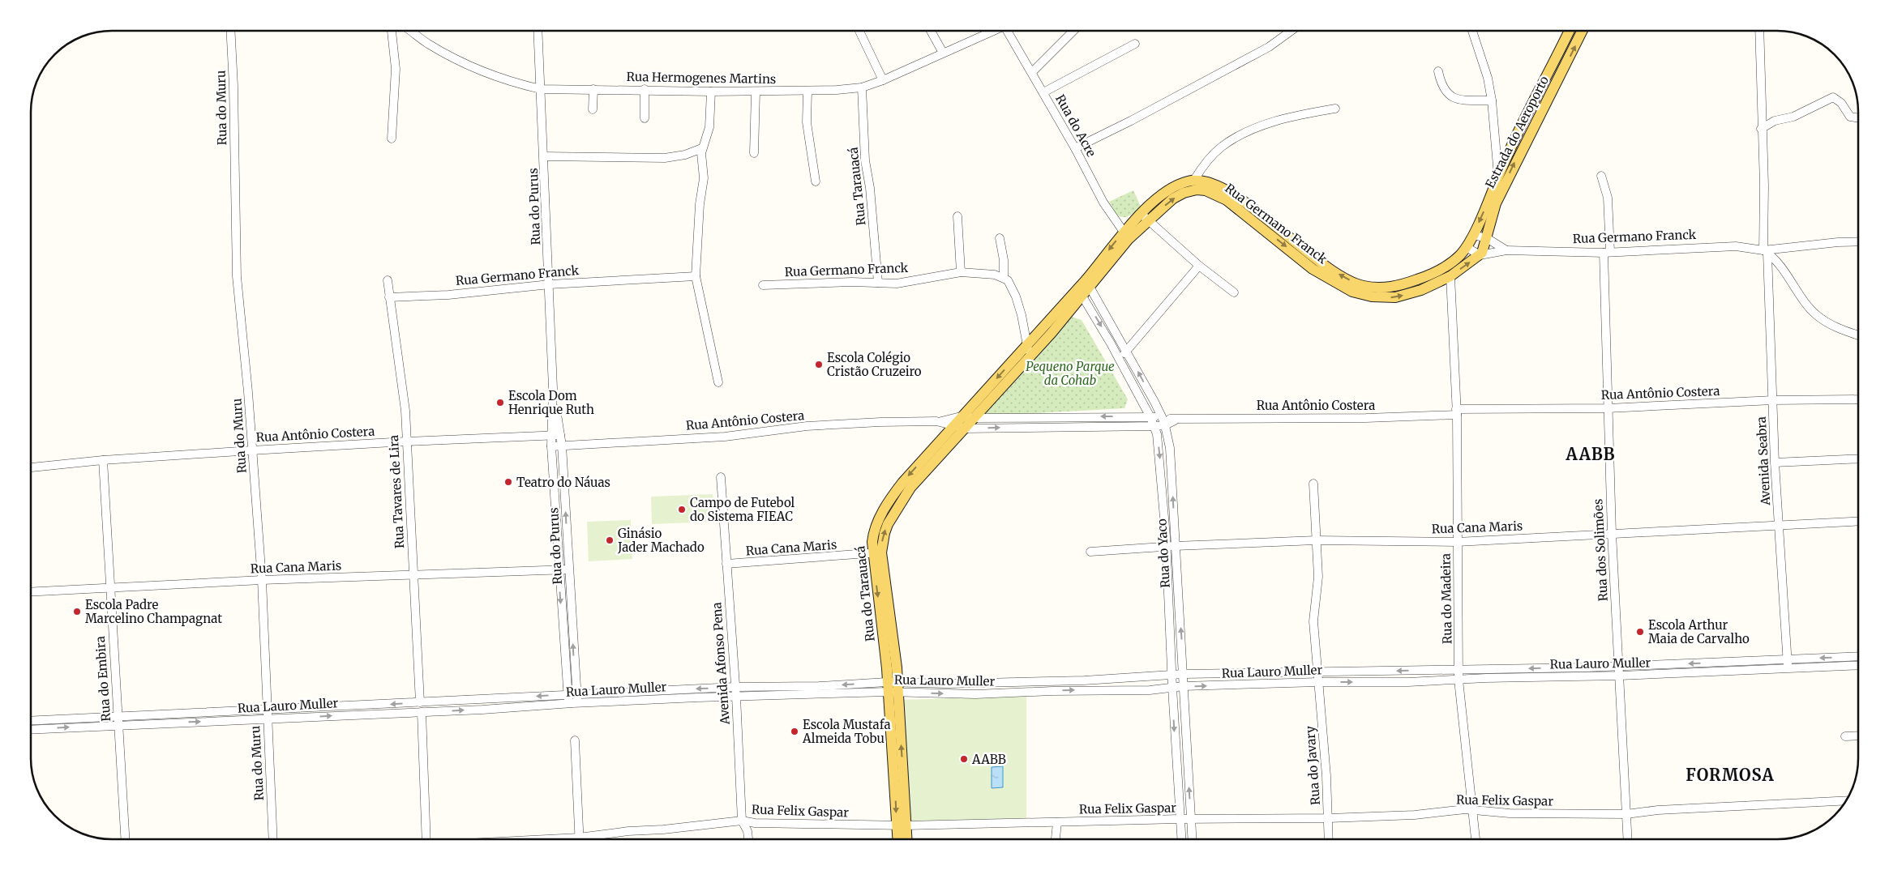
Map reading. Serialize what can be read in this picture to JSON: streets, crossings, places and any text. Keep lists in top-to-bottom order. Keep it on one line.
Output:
{"streets":{"main road":["Estrada do Aeroporto","Rua Germano Franck","Rua do Tarauacá"],"street":["Rua Hermogenes Martins","Rua do Muru","Rua do Acre","Rua Tarauacá","Rua do Purus","Rua Antônio Costera","Avenida Seabra","Rua Tavares de Lira","Rua Cana Maris","Rua dos Solimões","Rua do Yaco","Rua do Madeira","Avenida Afonso Pena","Rua Lauro Muller","Rua do Embira","Rua do Javary","Rua Felix Gaspar"]},"crossings":[["Rua Hermogenes Martins","Rua Tarauacá"],["Rua Hermogenes Martins","Rua do Purus"],["Rua do Muru","Rua Antônio Costera"],["Rua do Muru","Rua Cana Maris"],["Rua do Muru","Rua Lauro Muller"],["Rua do Acre","Rua Germano Franck"],["Estrada do Aeroporto","Rua Germano Franck"],["Rua Tarauacá","Rua Germano Franck"],["Rua do Purus","Rua Germano Franck"],["Rua do Purus","Rua Antônio Costera"],["Rua do Purus","Rua Cana Maris"],["Rua do Purus","Rua Lauro Muller"],["Rua Germano Franck","Avenida Seabra"],["Rua Germano Franck","Rua Tavares de Lira"],["Rua Germano Franck","Rua dos Solimões"],["Rua Germano Franck","Rua do Yaco"],["Rua Germano Franck","Rua do Tarauacá"],["Rua Germano Franck","Rua do Madeira"],["Rua Antônio Costera","Avenida Seabra"],["Rua Antônio Costera","Rua Tavares de Lira"],["Rua Antônio Costera","Rua dos Solimões"],["Rua Antônio Costera","Rua do Yaco"],["Rua Antônio Costera","Rua do Tarauacá"],["Rua Antônio Costera","Rua do Madeira"],["Rua Antônio Costera","Rua do Embira"],["Avenida Seabra","Rua Cana Maris"],["Avenida Seabra","Rua Lauro Muller"],["Rua Tavares de Lira","Rua Cana Maris"],["Rua Tavares de Lira","Rua Lauro Muller"],["Rua Cana Maris","Rua dos Solimões"],["Rua Cana Maris","Rua do Yaco"],["Rua Cana Maris","Rua do Tarauacá"],["Rua Cana Maris","Rua do Madeira"],["Rua Cana Maris","Avenida Afonso Pena"],["Rua Cana Maris","Rua do Embira"],["Rua Cana Maris","Rua do Javary"],["Rua dos Solimões","Rua Lauro Muller"],["Rua dos Solimões","Rua Felix Gaspar"],["Rua do Yaco","Rua Lauro Muller"],["Rua do Yaco","Rua Felix Gaspar"],["Rua do Tarauacá","Rua Lauro Muller"],["Rua do Tarauacá","Rua Felix Gaspar"],["Rua do Madeira","Rua Lauro Muller"],["Rua do Madeira","Rua Felix Gaspar"],["Avenida Afonso Pena","Rua Lauro Muller"],["Avenida Afonso Pena","Rua Felix Gaspar"],["Rua Lauro Muller","Rua do Embira"],["Rua Lauro Muller","Rua do Javary"],["Rua do Javary","Rua Felix Gaspar"]],"districts":["AABB","FORMOSA"],"parks":["Pequeno Parque da Cohab"],"places":["Escola Colégio Cristão Cruzeiro","Escola Dom Henrique Ruth","Teatro do Náuas","Campo de Futebol do Sistema FIEAC","Ginásio Jader Machado","Escola Padre Marcelino Champagnat","Escola Arthur Maia de Carvalho","Escola Mustafa Almeida Tobu","AABB"]}
